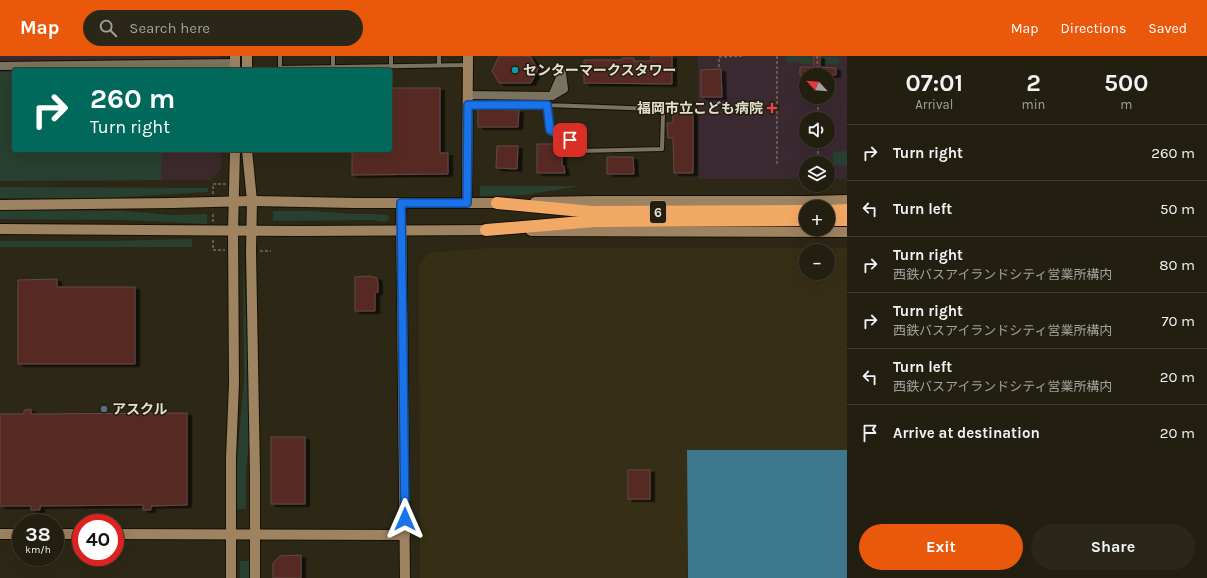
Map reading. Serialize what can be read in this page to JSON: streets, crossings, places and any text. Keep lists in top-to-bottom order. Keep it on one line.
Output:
{"streets":{"highway":["6"]},"places":{"other":["センターマークスタワー","アスクル"],"health":["福岡市立こども病院"]},"north":"top left","page":{"header":"Map","search":"Search here","nav":["Map","Directions","Saved"],"eta":["07:01","Arrival","2","min","500","m"],"map_buttons":["+","−"],"turn":["260 m","Turn right"],"list":[{"name":"Turn right","value":"260 m"},{"name":"Turn left","value":"50 m"},{"name":"Turn right","note":"西鉄バスアイランドシティ営業所構内","value":"80 m"},{"name":"Turn right","note":"西鉄バスアイランドシティ営業所構内","value":"70 m"},{"name":"Turn left","note":"西鉄バスアイランドシティ営業所構内","value":"20 m"},{"name":"Arrive at destination","value":"20 m"}],"speed":"38 km/h","limit":"40","buttons":["Exit","Share"]}}
